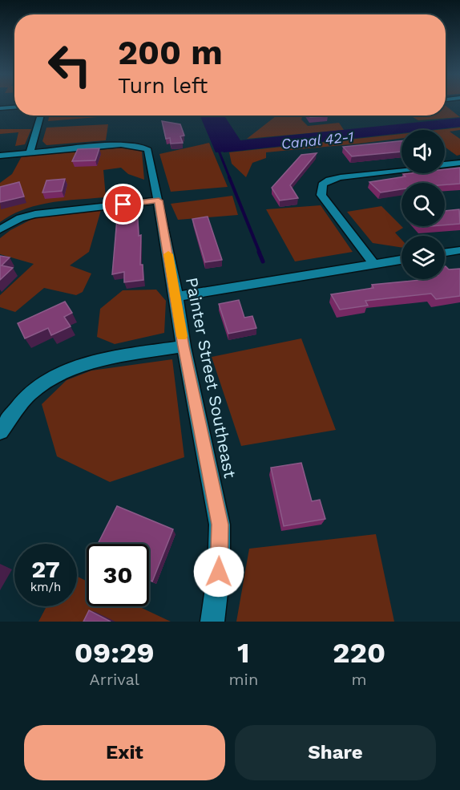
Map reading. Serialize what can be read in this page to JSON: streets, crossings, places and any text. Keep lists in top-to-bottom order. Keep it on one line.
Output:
{"streets":{"street":["Painter Street Southeast"]},"water":["Canal 42-1"],"page":{"turn":["200 m","Turn left"],"speed":"27 km/h","limit":"30","eta":["09:29","Arrival","1","min","220","m"],"buttons":["Exit","Share"]}}
